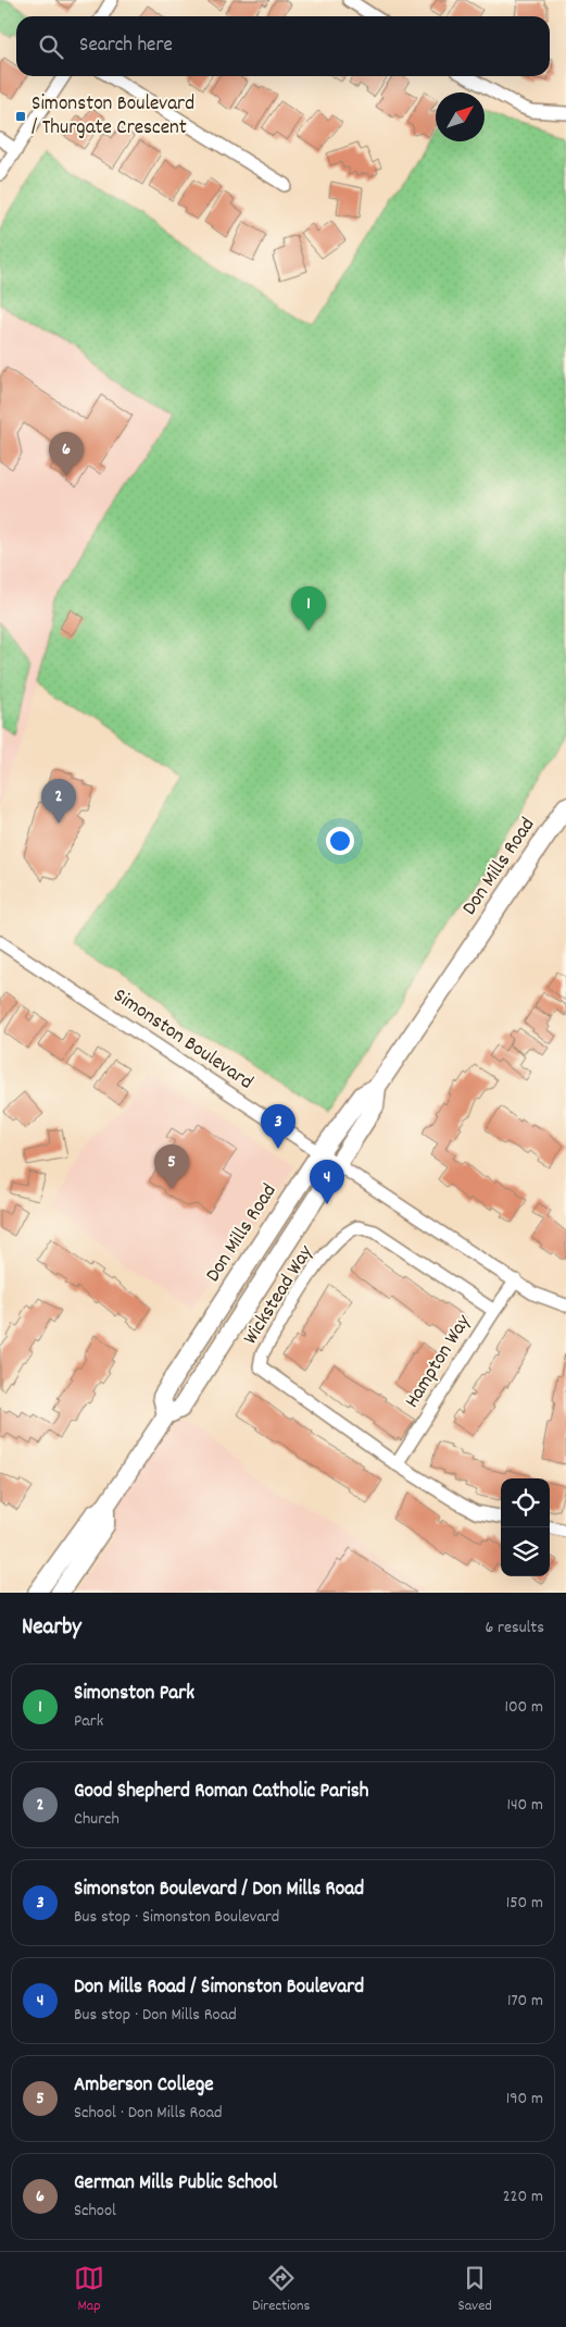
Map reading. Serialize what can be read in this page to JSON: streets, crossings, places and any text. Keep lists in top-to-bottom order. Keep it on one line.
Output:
{"streets":{"main road":["Don Mills Road"],"street":["Simonston Boulevard","Wickstead Way","Hampton Way"]},"crossings":[["Don Mills Road","Simonston Boulevard"],["Simonston Boulevard","Hampton Way"],["Wickstead Way","Hampton Way"]],"places":{"transit":["Simonston Boulevard / Thurgate Crescent"]},"north":"top right","page":{"search":"Search here","pins":["6","1","2","3","5","4"],"heading":["Nearby","6 results"],"list":[{"mark":"1","name":"Simonston Park","note":"Park","value":"100 m"},{"mark":"2","name":"Good Shepherd Roman Catholic Parish","note":"Church","value":"140 m"},{"mark":"3","name":"Simonston Boulevard / Don Mills Road","note":"Bus stop · Simonston Boulevard","value":"150 m"},{"mark":"4","name":"Don Mills Road / Simonston Boulevard","note":"Bus stop · Don Mills Road","value":"170 m"},{"mark":"5","name":"Amberson College","note":"School · Don Mills Road","value":"190 m"},{"mark":"6","name":"German Mills Public School","note":"School","value":"220 m"}],"nav":["Map","Directions","Saved"]}}
